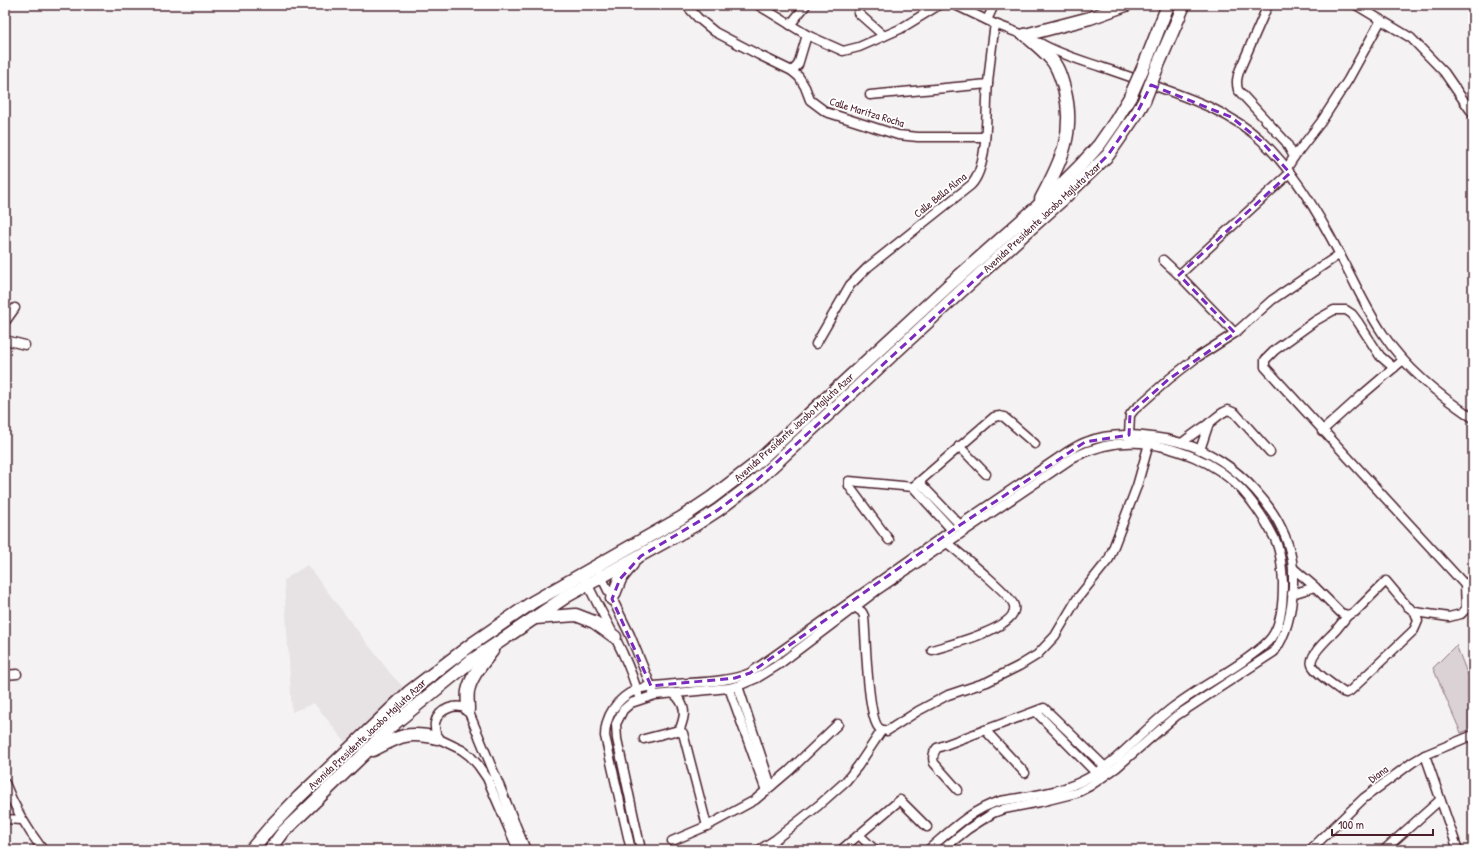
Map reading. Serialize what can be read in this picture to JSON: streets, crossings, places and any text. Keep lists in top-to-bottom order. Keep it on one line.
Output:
{"streets":{"main road":["Avenida Presidente Jacobo Majluta Azar"],"street":["Calle Maritza Rocha","Calle Bella Alma","Diana"]},"crossings":[["Calle Maritza Rocha","Calle Bella Alma"]],"scale_bar":"100 m"}
